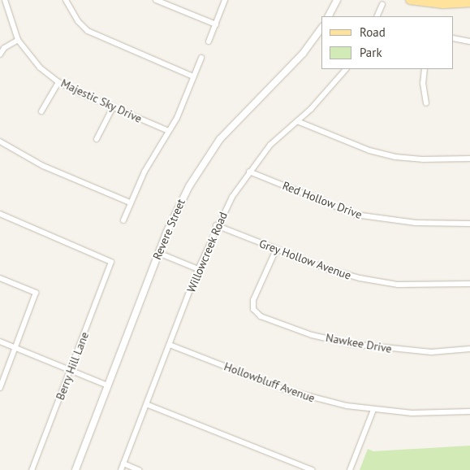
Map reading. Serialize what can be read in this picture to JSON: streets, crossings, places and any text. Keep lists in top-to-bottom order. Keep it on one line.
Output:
{"streets":{"street":["Majestic Sky Drive","Red Hollow Drive","Revere Street","Willowcreek Road","Grey Hollow Avenue","Nawkee Drive","Berry Hill Lane","Hollowbluff Avenue"]},"crossings":[["Red Hollow Drive","Willowcreek Road"],["Willowcreek Road","Grey Hollow Avenue"],["Willowcreek Road","Hollowbluff Avenue"],["Grey Hollow Avenue","Nawkee Drive"]],"legend":["Road","Park"]}
